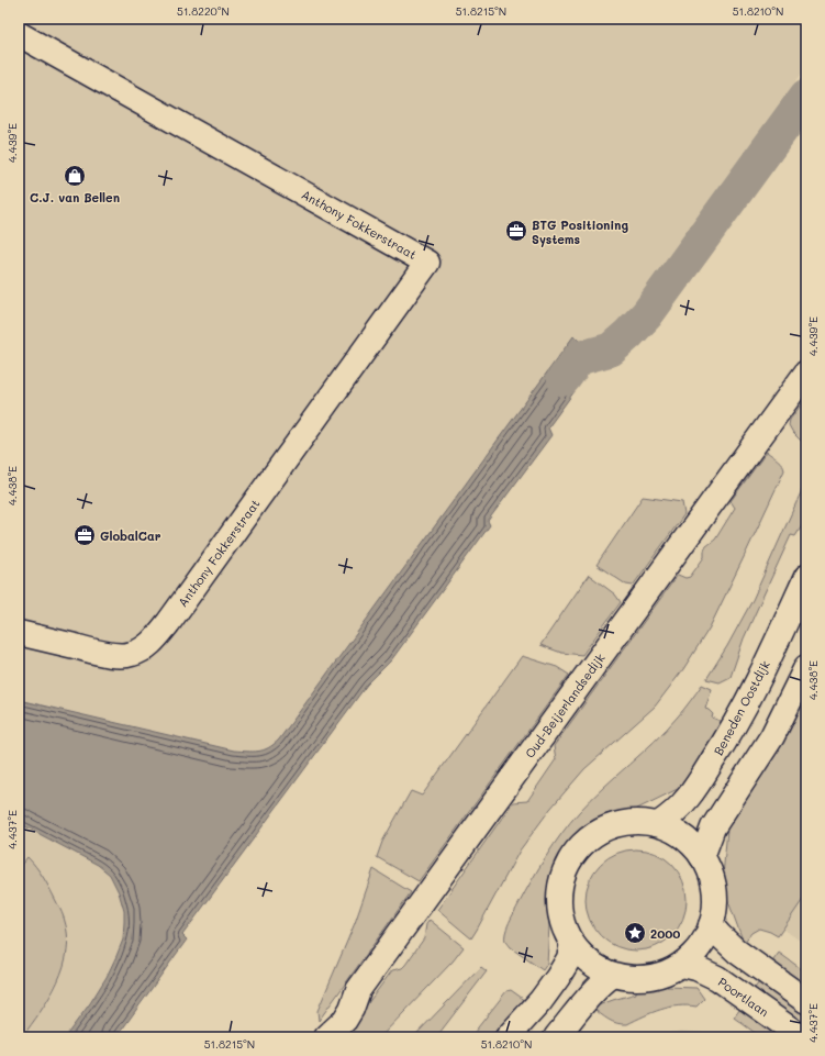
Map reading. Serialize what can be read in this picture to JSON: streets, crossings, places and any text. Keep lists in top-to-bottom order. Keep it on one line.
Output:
{"streets":{"street":["Anthony Fokkerstraat","Oud-Beijerlandsedijk","Beneden Oostdijk","Poortlaan"]},"crossings":[["Beneden Oostdijk","Poortlaan"]],"places":{"shop":["C.J. van Bellen"],"office":["BTG Positioning Systems","GlobalCar"],"place":["2000"]},"coordinates":["51.8220°N","51.8215°N","51.8210°N","4.439°E","4.438°E","4.437°E"]}
